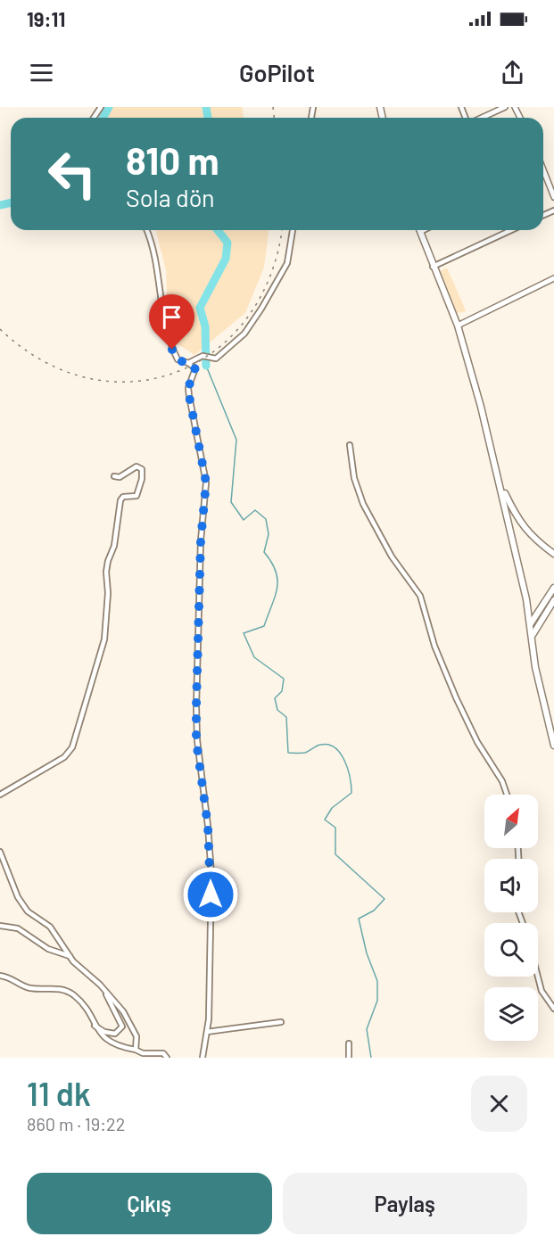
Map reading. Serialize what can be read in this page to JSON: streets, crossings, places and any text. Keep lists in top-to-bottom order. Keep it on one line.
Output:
{"north":"top right","page":{"status":"19:11","header":"GoPilot","turn":["810 m","Sola dön"],"heading":["11 dk","860 m · 19:22"],"buttons":["Çıkış","Paylaş"]}}
